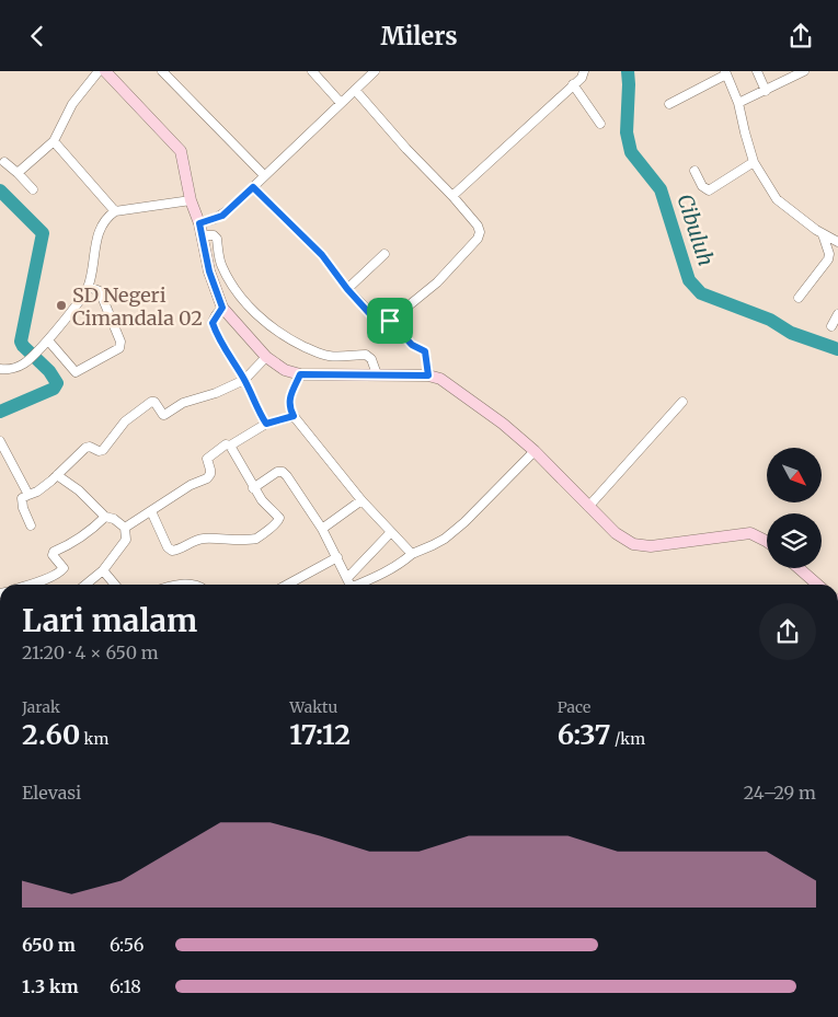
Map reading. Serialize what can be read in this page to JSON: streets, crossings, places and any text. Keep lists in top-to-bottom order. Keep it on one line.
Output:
{"water":["Cibuluh"],"places":["SD Negeri Cimandala 02"],"north":"bottom right","page":{"header":"Milers","heading":["Lari malam","21:20 · 4 × 650 m"],"stats":[["Jarak","2.60 km"],["Waktu","17:12"],["Pace","6:37 /km"]],"chart":["Elevasi","24–29 m"],"list":[{"name":"650 m","note":"6:56"},{"name":"1.3 km","note":"6:18"}]}}
